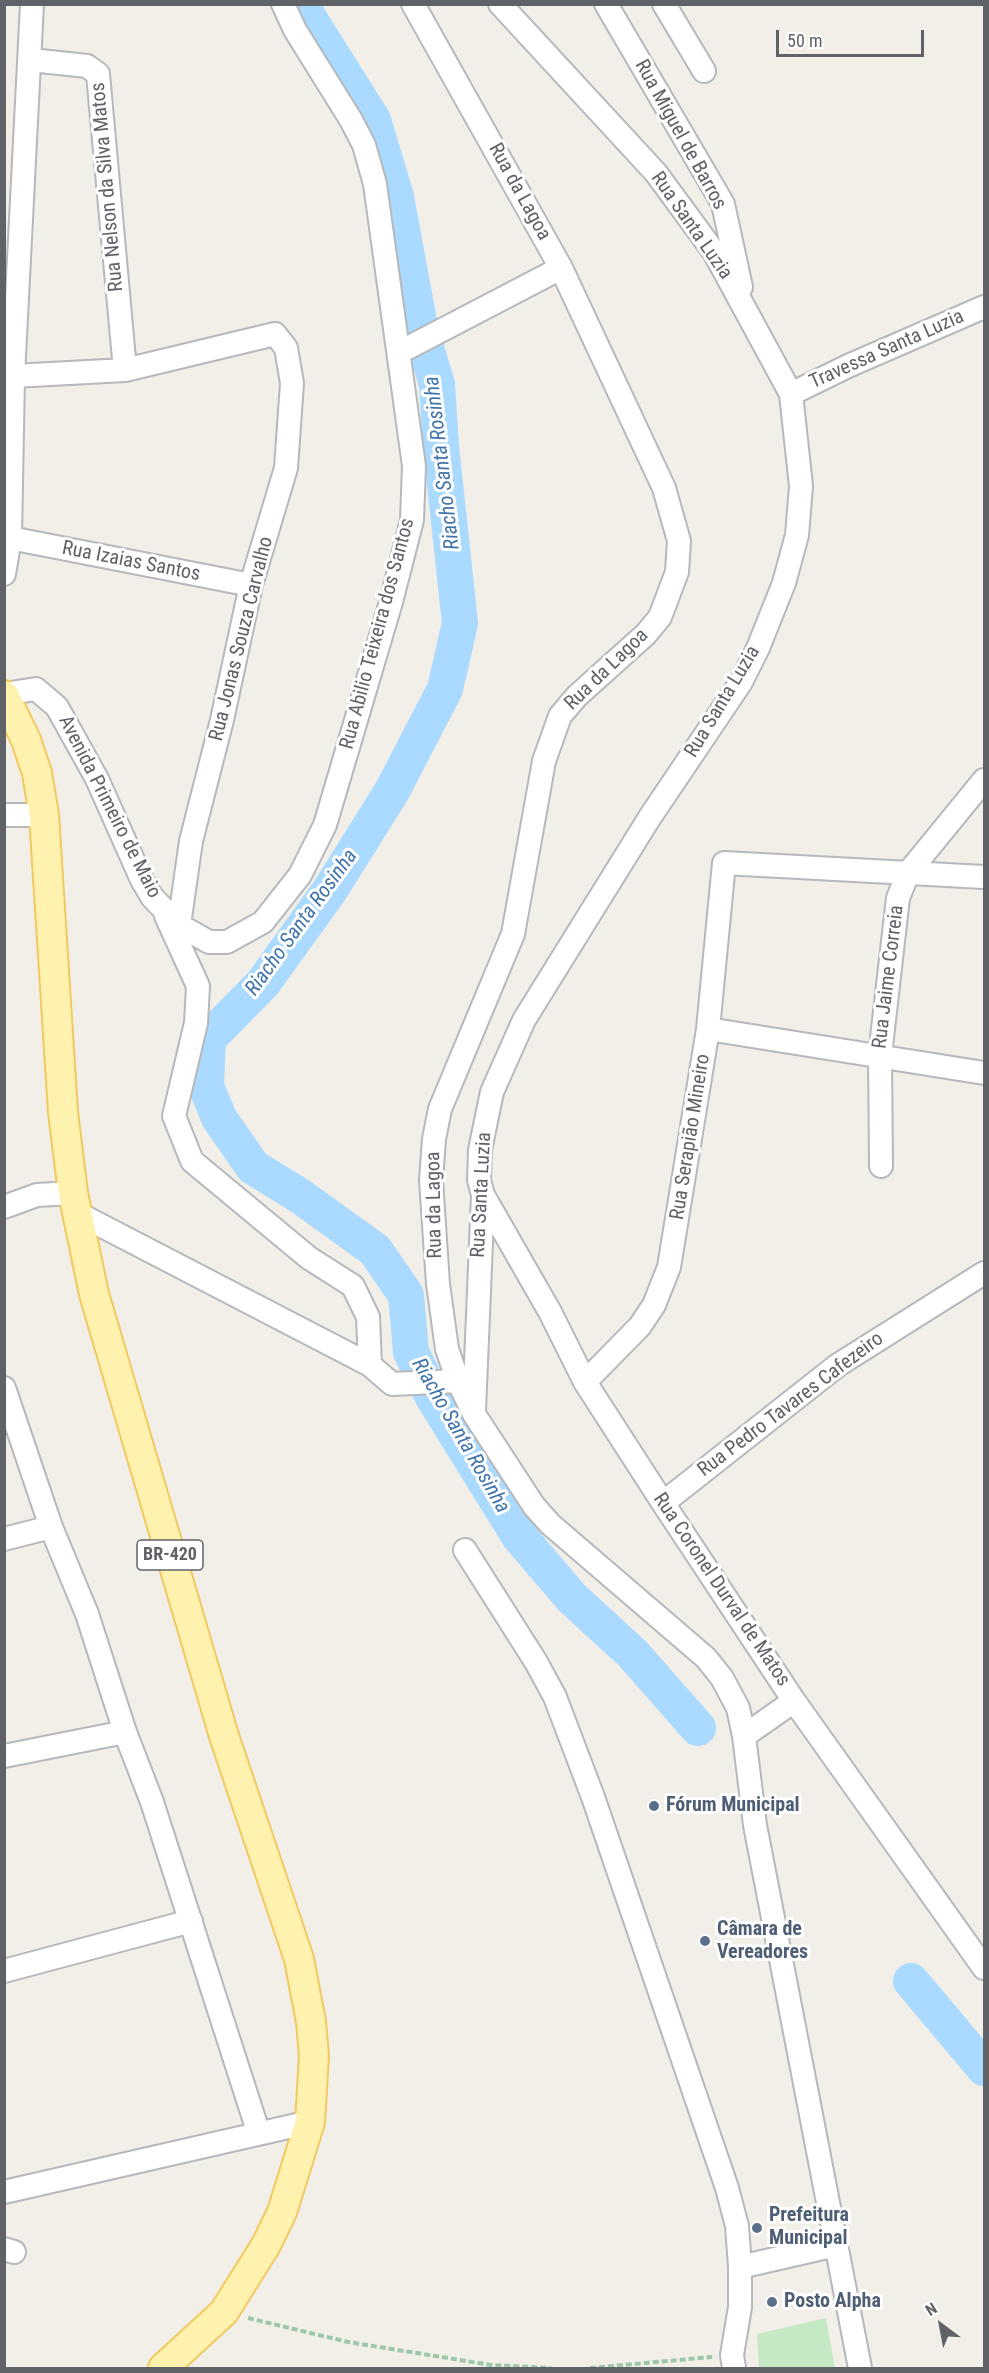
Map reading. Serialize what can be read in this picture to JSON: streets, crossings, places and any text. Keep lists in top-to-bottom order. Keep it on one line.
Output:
{"streets":{"main road":["BR-420"],"street":["Rua Miguel de Barros","Rua Nelson da Silva Matos","Rua da Lagoa","Rua Santa Luzia","Travessa Santa Luzia","Rua Izaias Santos","Rua Abilio Teixeira dos Santos","Rua Jonas Souza Carvalho","Avenida Primeiro de Maio","Rua Jaime Correia","Rua Serapião Mineiro","Rua Pedro Tavares Cafezeiro","Rua Coronel Durval de Matos"]},"crossings":[["Rua Miguel de Barros","Rua Santa Luzia"],["Rua Nelson da Silva Matos","Rua Jonas Souza Carvalho"],["Rua da Lagoa","Rua Santa Luzia"],["Rua Santa Luzia","Travessa Santa Luzia"],["Rua Santa Luzia","Rua Coronel Durval de Matos"],["Rua Izaias Santos","Rua Jonas Souza Carvalho"],["Rua Abilio Teixeira dos Santos","Avenida Primeiro de Maio"],["Rua Jonas Souza Carvalho","Avenida Primeiro de Maio"],["Avenida Primeiro de Maio","BR-420"],["Rua Jaime Correia","Rua Serapião Mineiro"],["Rua Serapião Mineiro","Rua Coronel Durval de Matos"],["Rua Pedro Tavares Cafezeiro","Rua Coronel Durval de Matos"]],"water":["Riacho Santa Rosinha"],"places":["Fórum Municipal","Câmara de Vereadores","Prefeitura Municipal","Posto Alpha"],"scale_bar":"50 m","north":"top left"}
